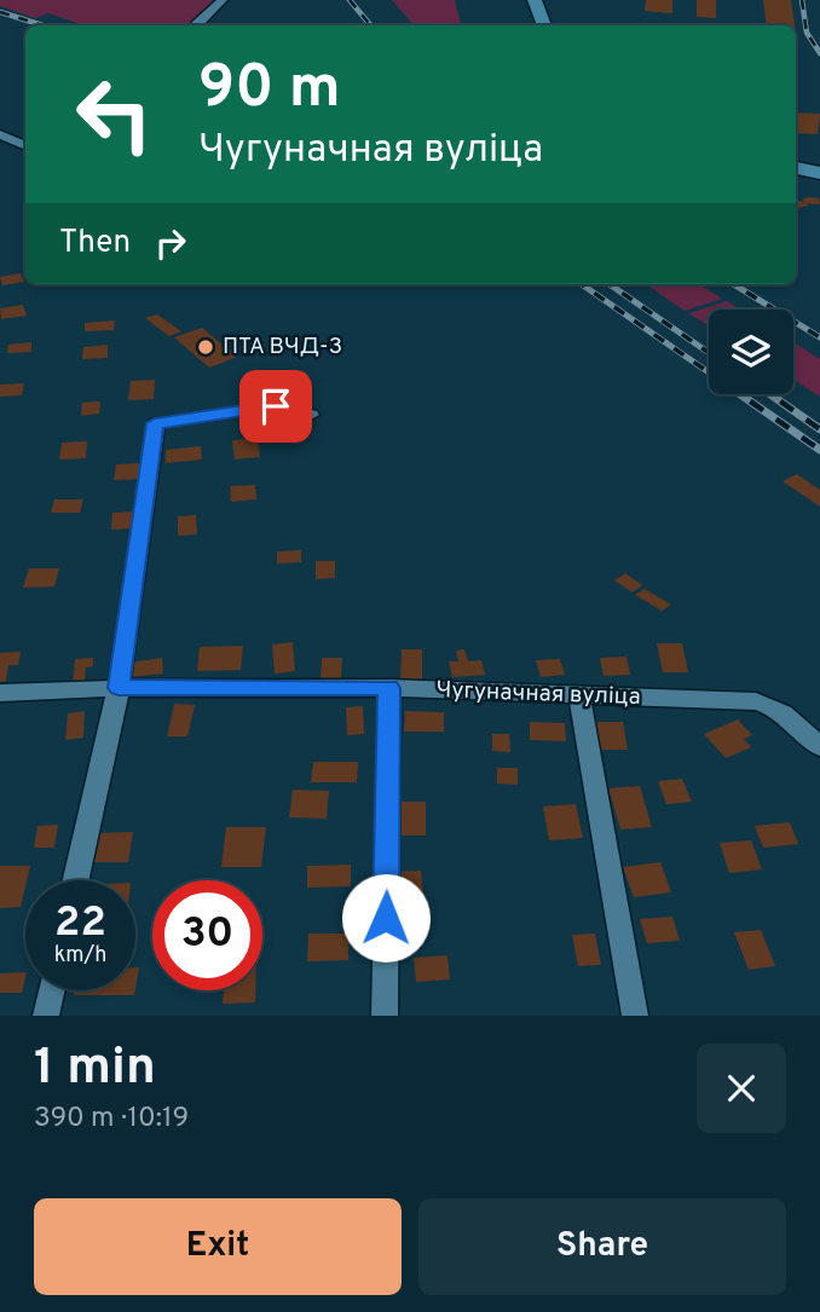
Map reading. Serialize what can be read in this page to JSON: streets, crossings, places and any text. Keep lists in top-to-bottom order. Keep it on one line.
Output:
{"streets":{"street":["Чугуначная вуліца"]},"places":["ПТА ВЧД-3"],"page":{"turn":["90 m","Чугуначная вуліца"],"then":"Then","speed":"22 km/h","limit":"30","heading":["1 min","390 m · 10:19"],"buttons":["Exit","Share"]}}
